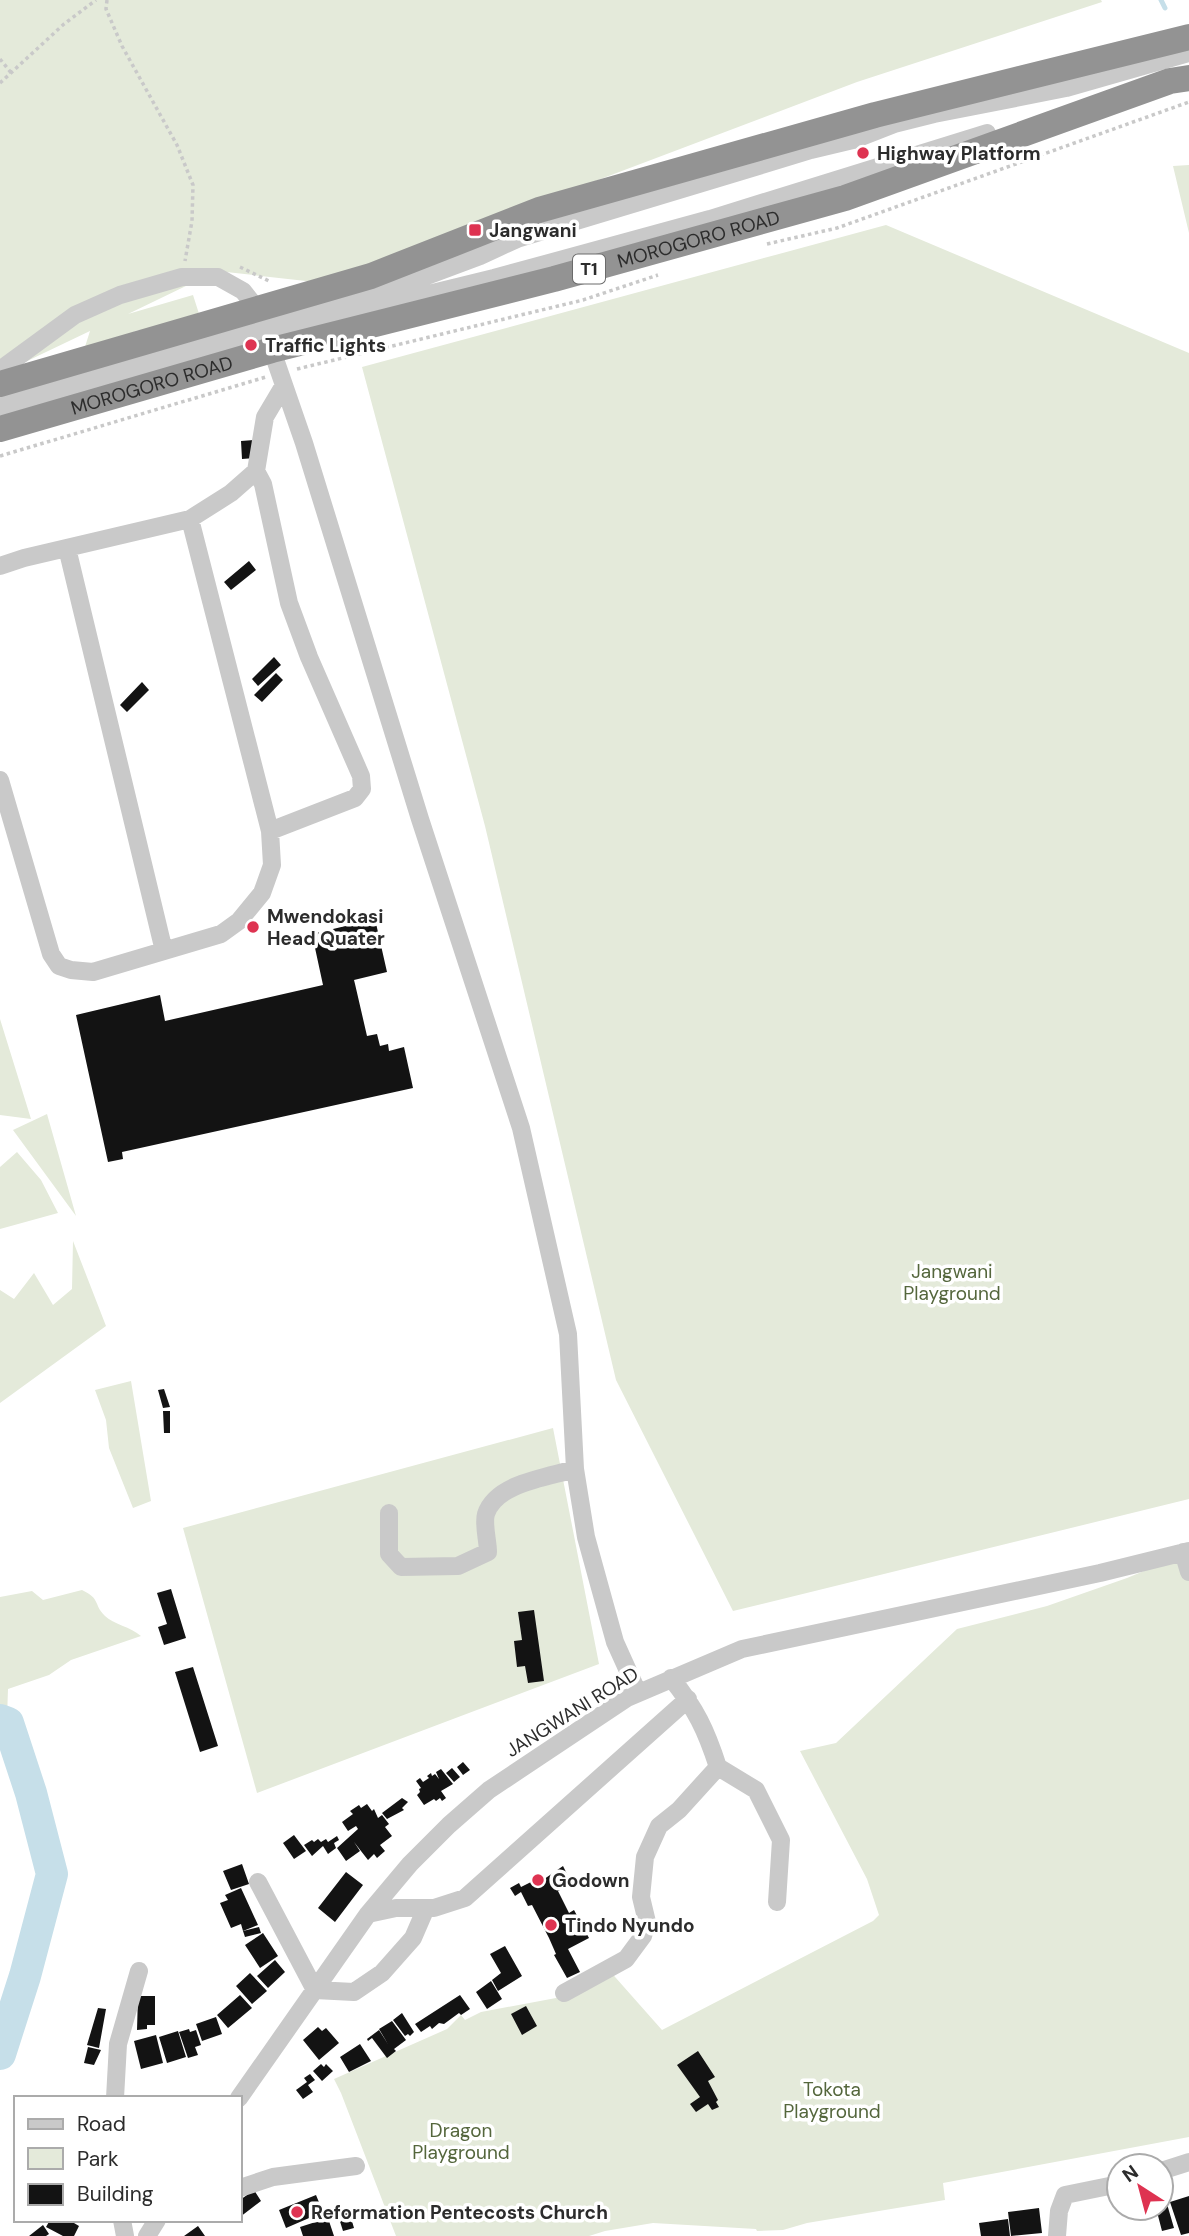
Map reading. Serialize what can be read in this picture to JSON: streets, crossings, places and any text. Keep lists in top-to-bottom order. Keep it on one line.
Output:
{"streets":{"highway":["MOROGORO ROAD","T1"],"street":["JANGWANI ROAD"]},"parks":["Jangwani Playground","Tokota Playground","Dragon Playground"],"places":{"other":["Highway Platform","Traffic Lights","Mwendokasi Head Quater","Godown","Tindo Nyundo","Reformation Pentecosts Church"],"transit":["Jangwani"]},"legend":["Road","Park","Building"],"north":"top left"}
